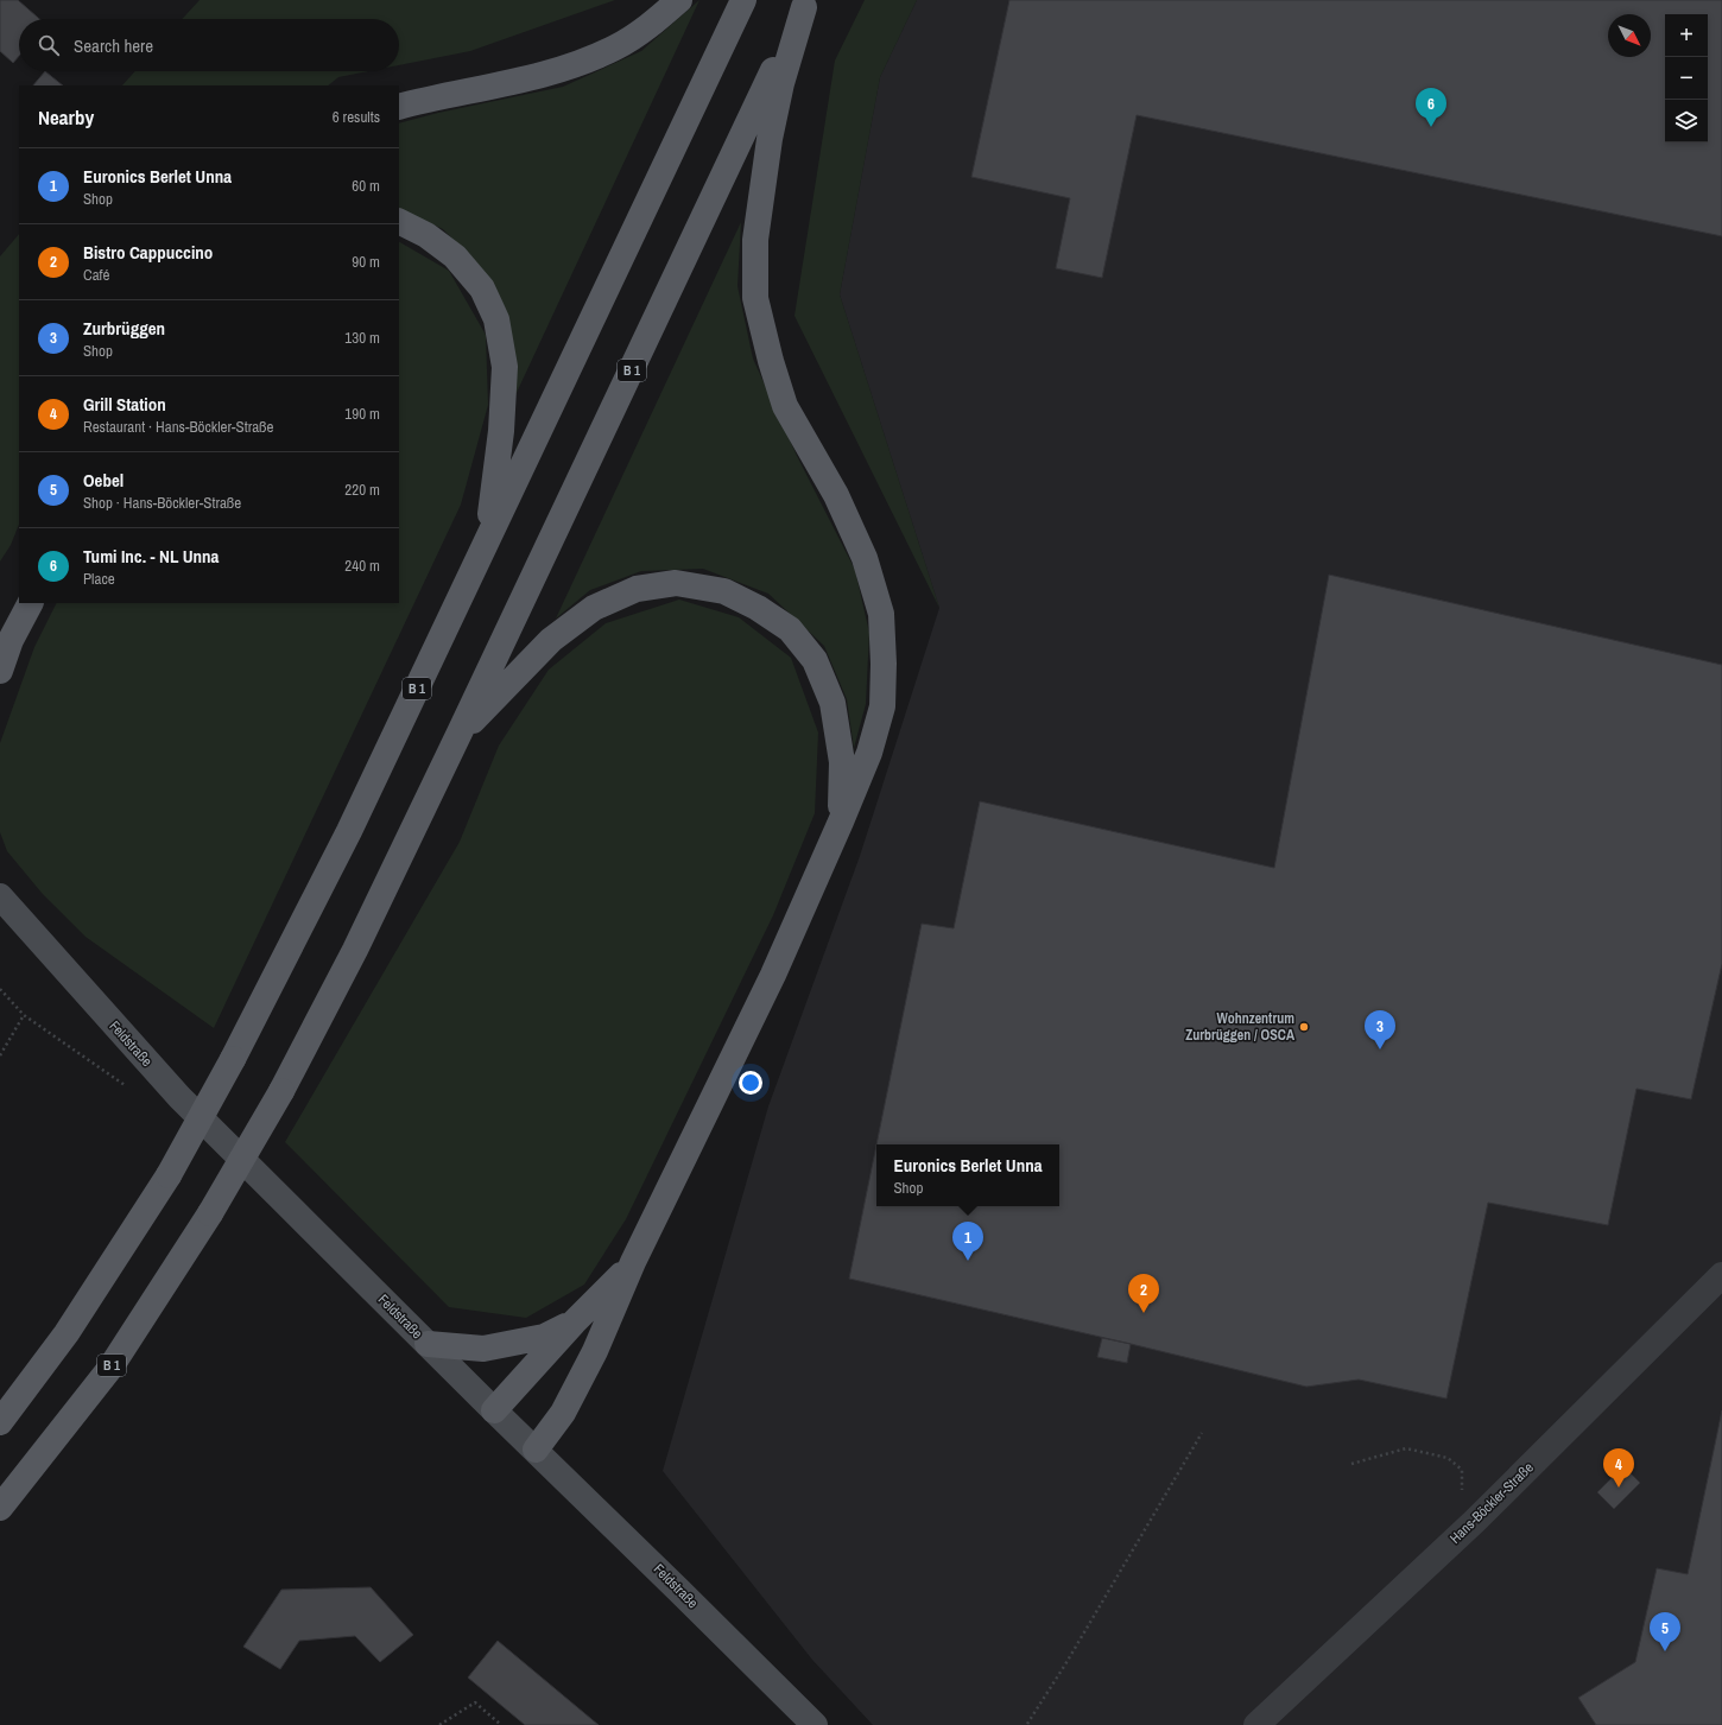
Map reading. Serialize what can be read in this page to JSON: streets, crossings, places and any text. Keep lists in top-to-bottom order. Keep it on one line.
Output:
{"streets":{"main road":["B 1","Feldstraße"],"street":["Hans-Böckler-Straße"]},"places":["Wohnzentrum Zurbrüggen / OSCA"],"north":"bottom right","page":{"map_buttons":["+","−"],"search":"Search here","heading":["Nearby","6 results"],"pins":["6","3","1","2","4","5"],"list":[{"mark":"1","name":"Euronics Berlet Unna","note":"Shop","value":"60 m"},{"mark":"2","name":"Bistro Cappuccino","note":"Café","value":"90 m"},{"mark":"3","name":"Zurbrüggen","note":"Shop","value":"130 m"},{"mark":"4","name":"Grill Station","note":"Restaurant · Hans-Böckler-Straße","value":"190 m"},{"mark":"5","name":"Oebel","note":"Shop · Hans-Böckler-Straße","value":"220 m"},{"mark":"6","name":"Tumi Inc. - NL Unna","note":"Place","value":"240 m"}],"popup":["Euronics Berlet Unna","Shop"]}}
